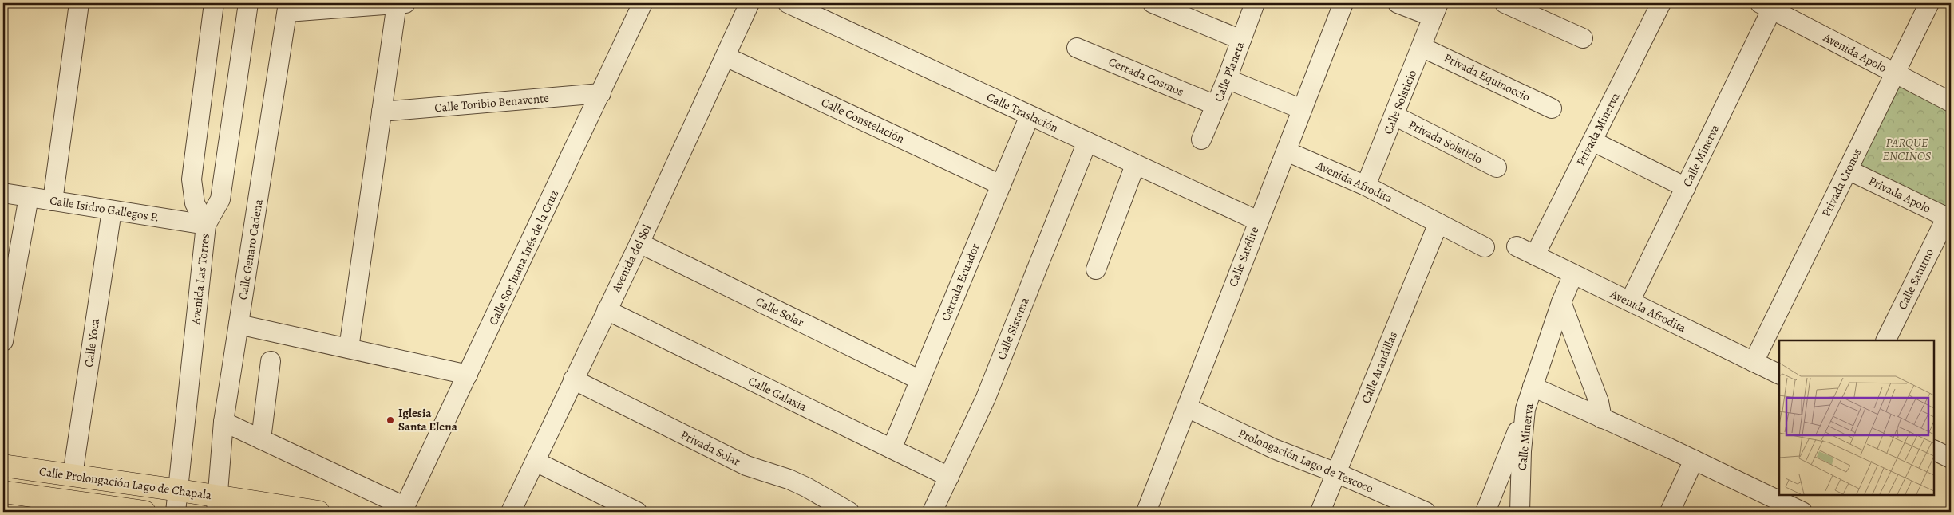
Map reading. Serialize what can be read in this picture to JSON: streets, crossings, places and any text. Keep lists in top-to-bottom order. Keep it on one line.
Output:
{"streets":{"main road":["Calle Prolongación Lago de Chapala"],"street":["Avenida Apolo","Calle Planeta","Cerrada Cosmos","Privada Equinoccio","Calle Solsticio","Calle Toribio Benavente","Calle Traslación","Calle Constelación","Privada Minerva","Privada Solsticio","Calle Minerva","Avenida Afrodita","Privada Cronos","Privada Apolo","Calle Isidro Gallegos P.","Calle Genaro Cadena","Calle Satélite","Calle Sor Juana Inés de la Cruz","Avenida del Sol","Avenida Las Torres","Calle Saturno","Cerrada Ecuador","Calle Solar","Calle Sistema","Calle Yoca","Calle Arandillas","Calle Galaxia","Privada Solar","Prolongación Lago de Texcoco"]},"crossings":[["Avenida Apolo","Calle Minerva"],["Avenida Apolo","Privada Cronos"],["Calle Planeta","Cerrada Cosmos"],["Privada Equinoccio","Calle Solsticio"],["Calle Solsticio","Privada Solsticio"],["Calle Solsticio","Avenida Afrodita"],["Calle Toribio Benavente","Calle Sor Juana Inés de la Cruz"],["Calle Traslación","Calle Satélite"],["Calle Traslación","Cerrada Ecuador"],["Calle Traslación","Calle Sistema"],["Calle Constelación","Avenida del Sol"],["Calle Constelación","Cerrada Ecuador"],["Privada Minerva","Avenida Afrodita"],["Calle Minerva","Avenida Afrodita"],["Avenida Afrodita","Privada Cronos"],["Avenida Afrodita","Calle Satélite"],["Avenida Afrodita","Calle Arandillas"],["Privada Cronos","Privada Apolo"],["Privada Apolo","Calle Saturno"],["Calle Isidro Gallegos P.","Avenida Las Torres"],["Calle Isidro Gallegos P.","Calle Yoca"],["Calle Genaro Cadena","Calle Prolongación Lago de Chapala"],["Calle Satélite","Prolongación Lago de Texcoco"],["Avenida del Sol","Calle Solar"],["Avenida del Sol","Calle Galaxia"],["Avenida del Sol","Privada Solar"],["Avenida Las Torres","Calle Prolongación Lago de Chapala"],["Cerrada Ecuador","Calle Solar"],["Cerrada Ecuador","Calle Galaxia"],["Calle Sistema","Calle Galaxia"],["Calle Yoca","Calle Prolongación Lago de Chapala"],["Calle Arandillas","Prolongación Lago de Texcoco"]],"parks":["PARQUE ENCINOS"],"places":["Iglesia Santa Elena"]}
